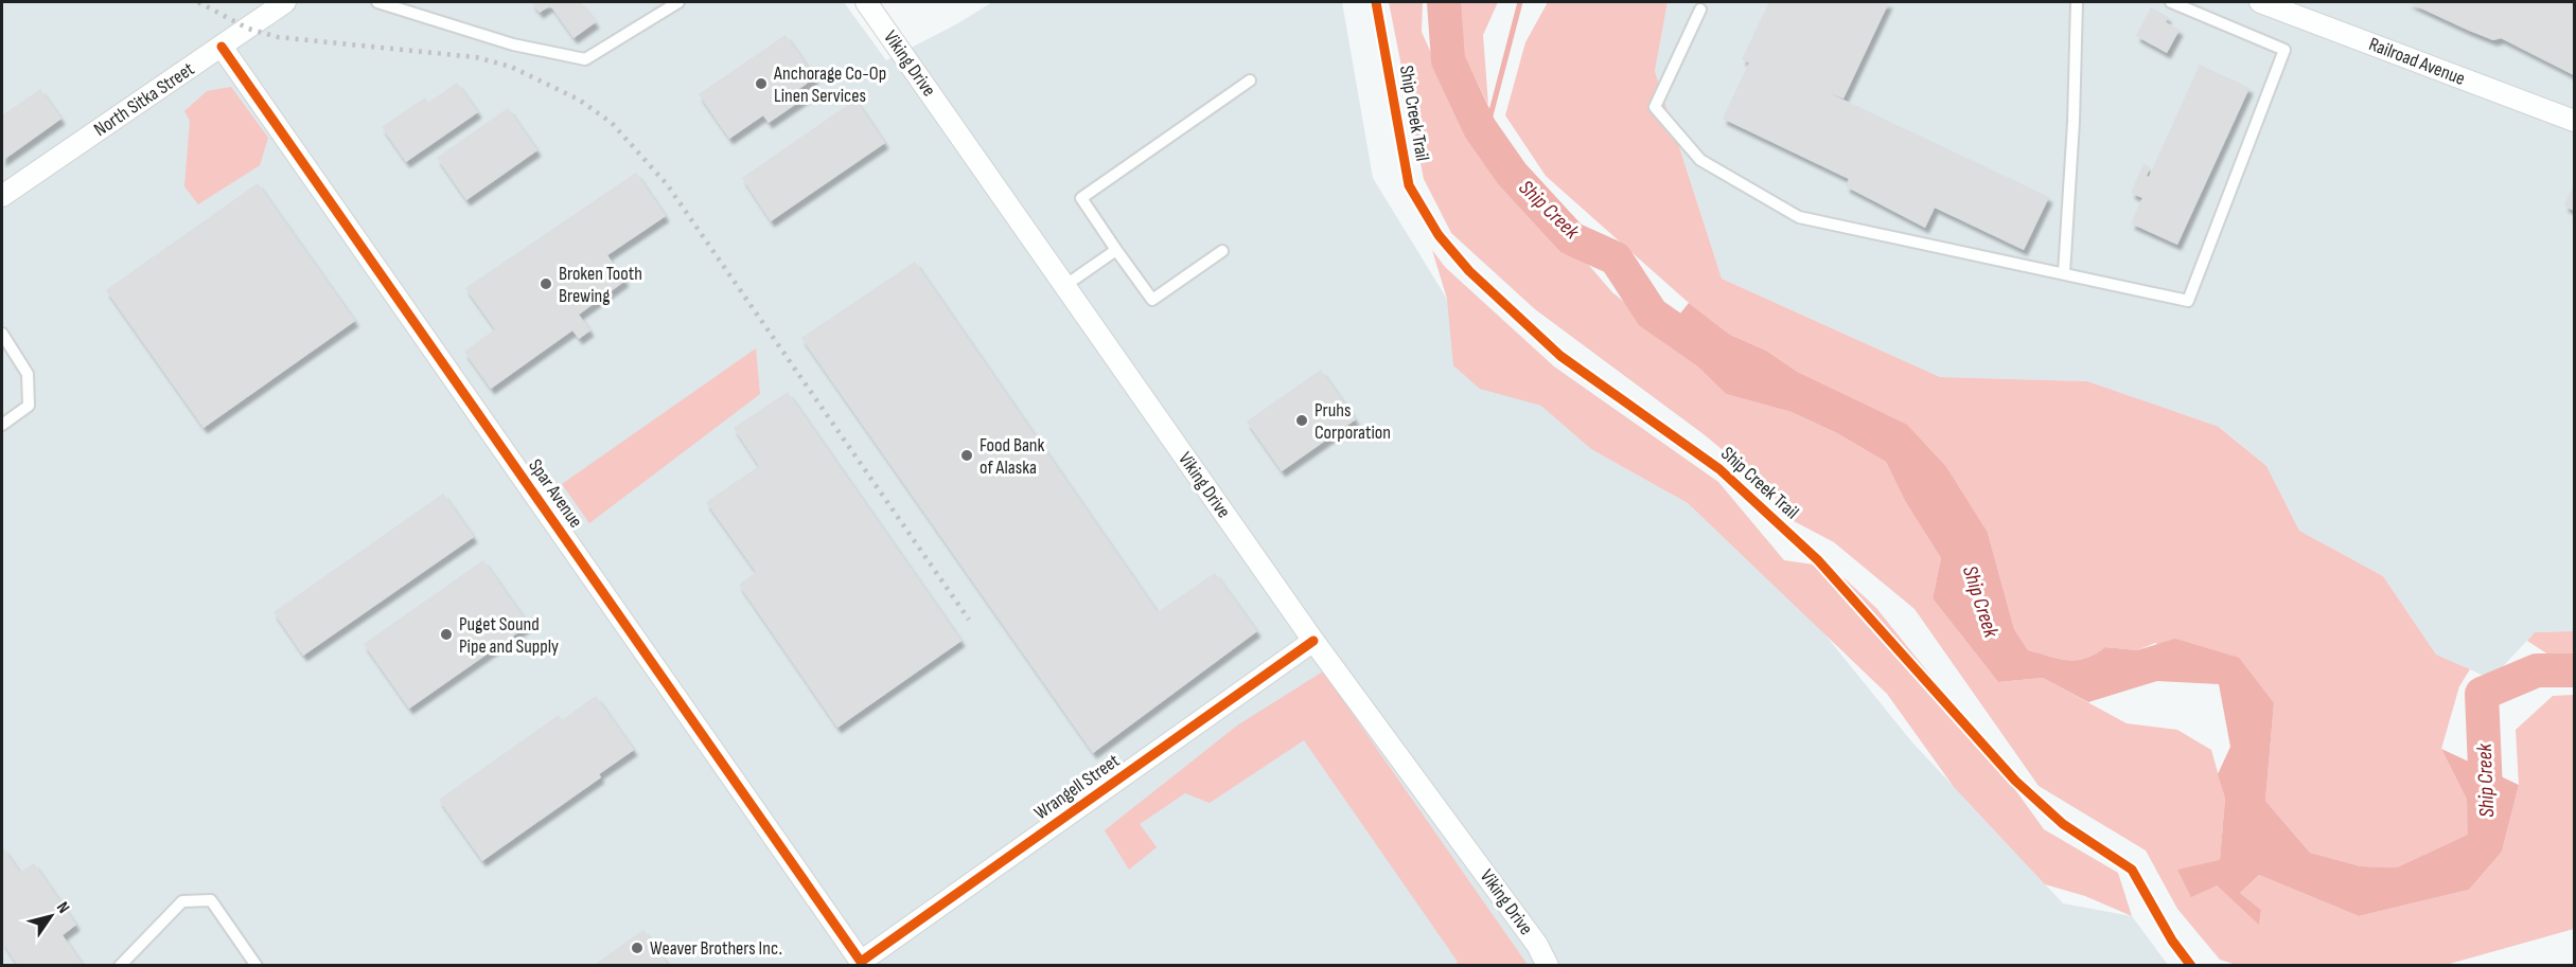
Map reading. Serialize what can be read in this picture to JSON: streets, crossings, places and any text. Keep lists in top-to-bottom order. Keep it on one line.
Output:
{"streets":{"street":["Railroad Avenue","Viking Drive","North Sitka Street","Spar Avenue","Wrangell Street"],"cycle path":["Ship Creek Trail"]},"crossings":[["Viking Drive","Wrangell Street"],["North Sitka Street","Spar Avenue"],["Spar Avenue","Wrangell Street"]],"water":["Ship Creek"],"places":["Anchorage Co-Op Linen Services","Broken Tooth Brewing","Pruhs Corporation","Food Bank of Alaska","Puget Sound Pipe and Supply","Weaver Brothers Inc."],"north":"top right"}
